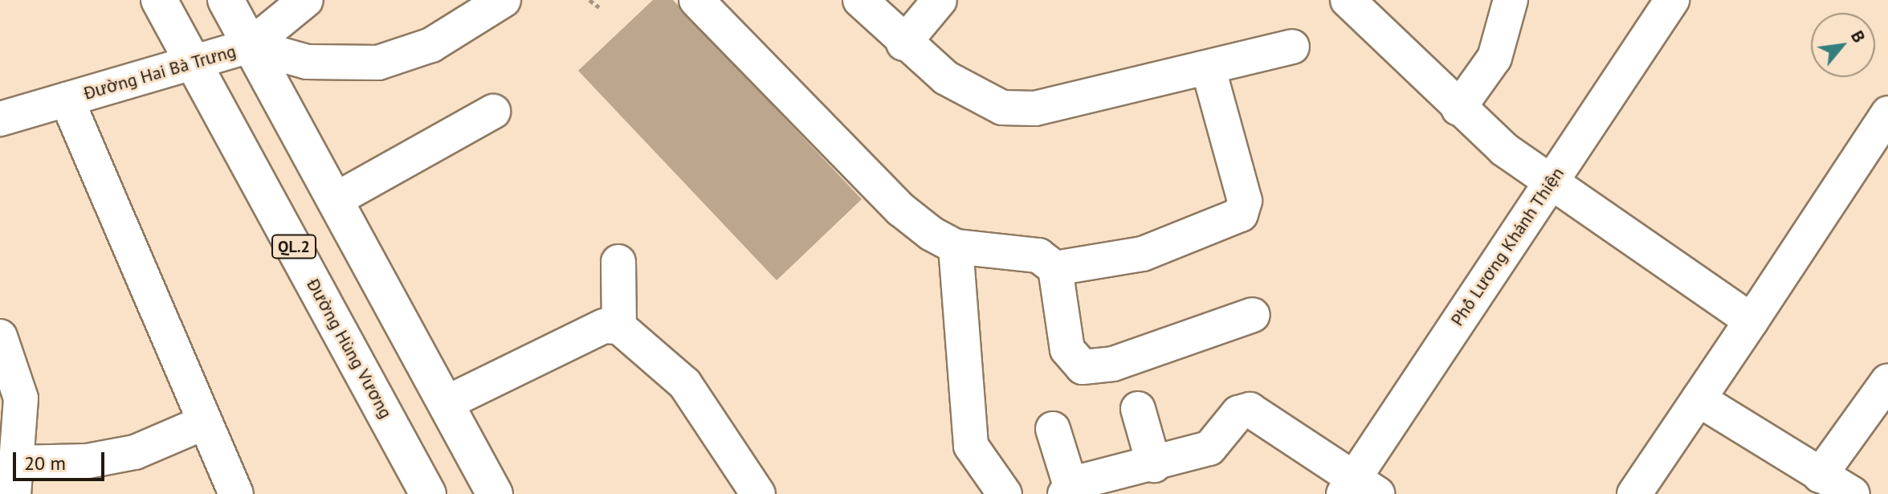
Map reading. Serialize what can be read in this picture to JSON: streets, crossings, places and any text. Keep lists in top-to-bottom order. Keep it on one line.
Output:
{"streets":{"main road":["QL.2","Đường Hùng Vương"],"street":["Đường Hai Bà Trưng","Phố Lương Khánh Thiện"]},"crossings":[["Đường Hai Bà Trưng","Đường Hùng Vương"]],"scale_bar":"20 m","north":"top right"}
